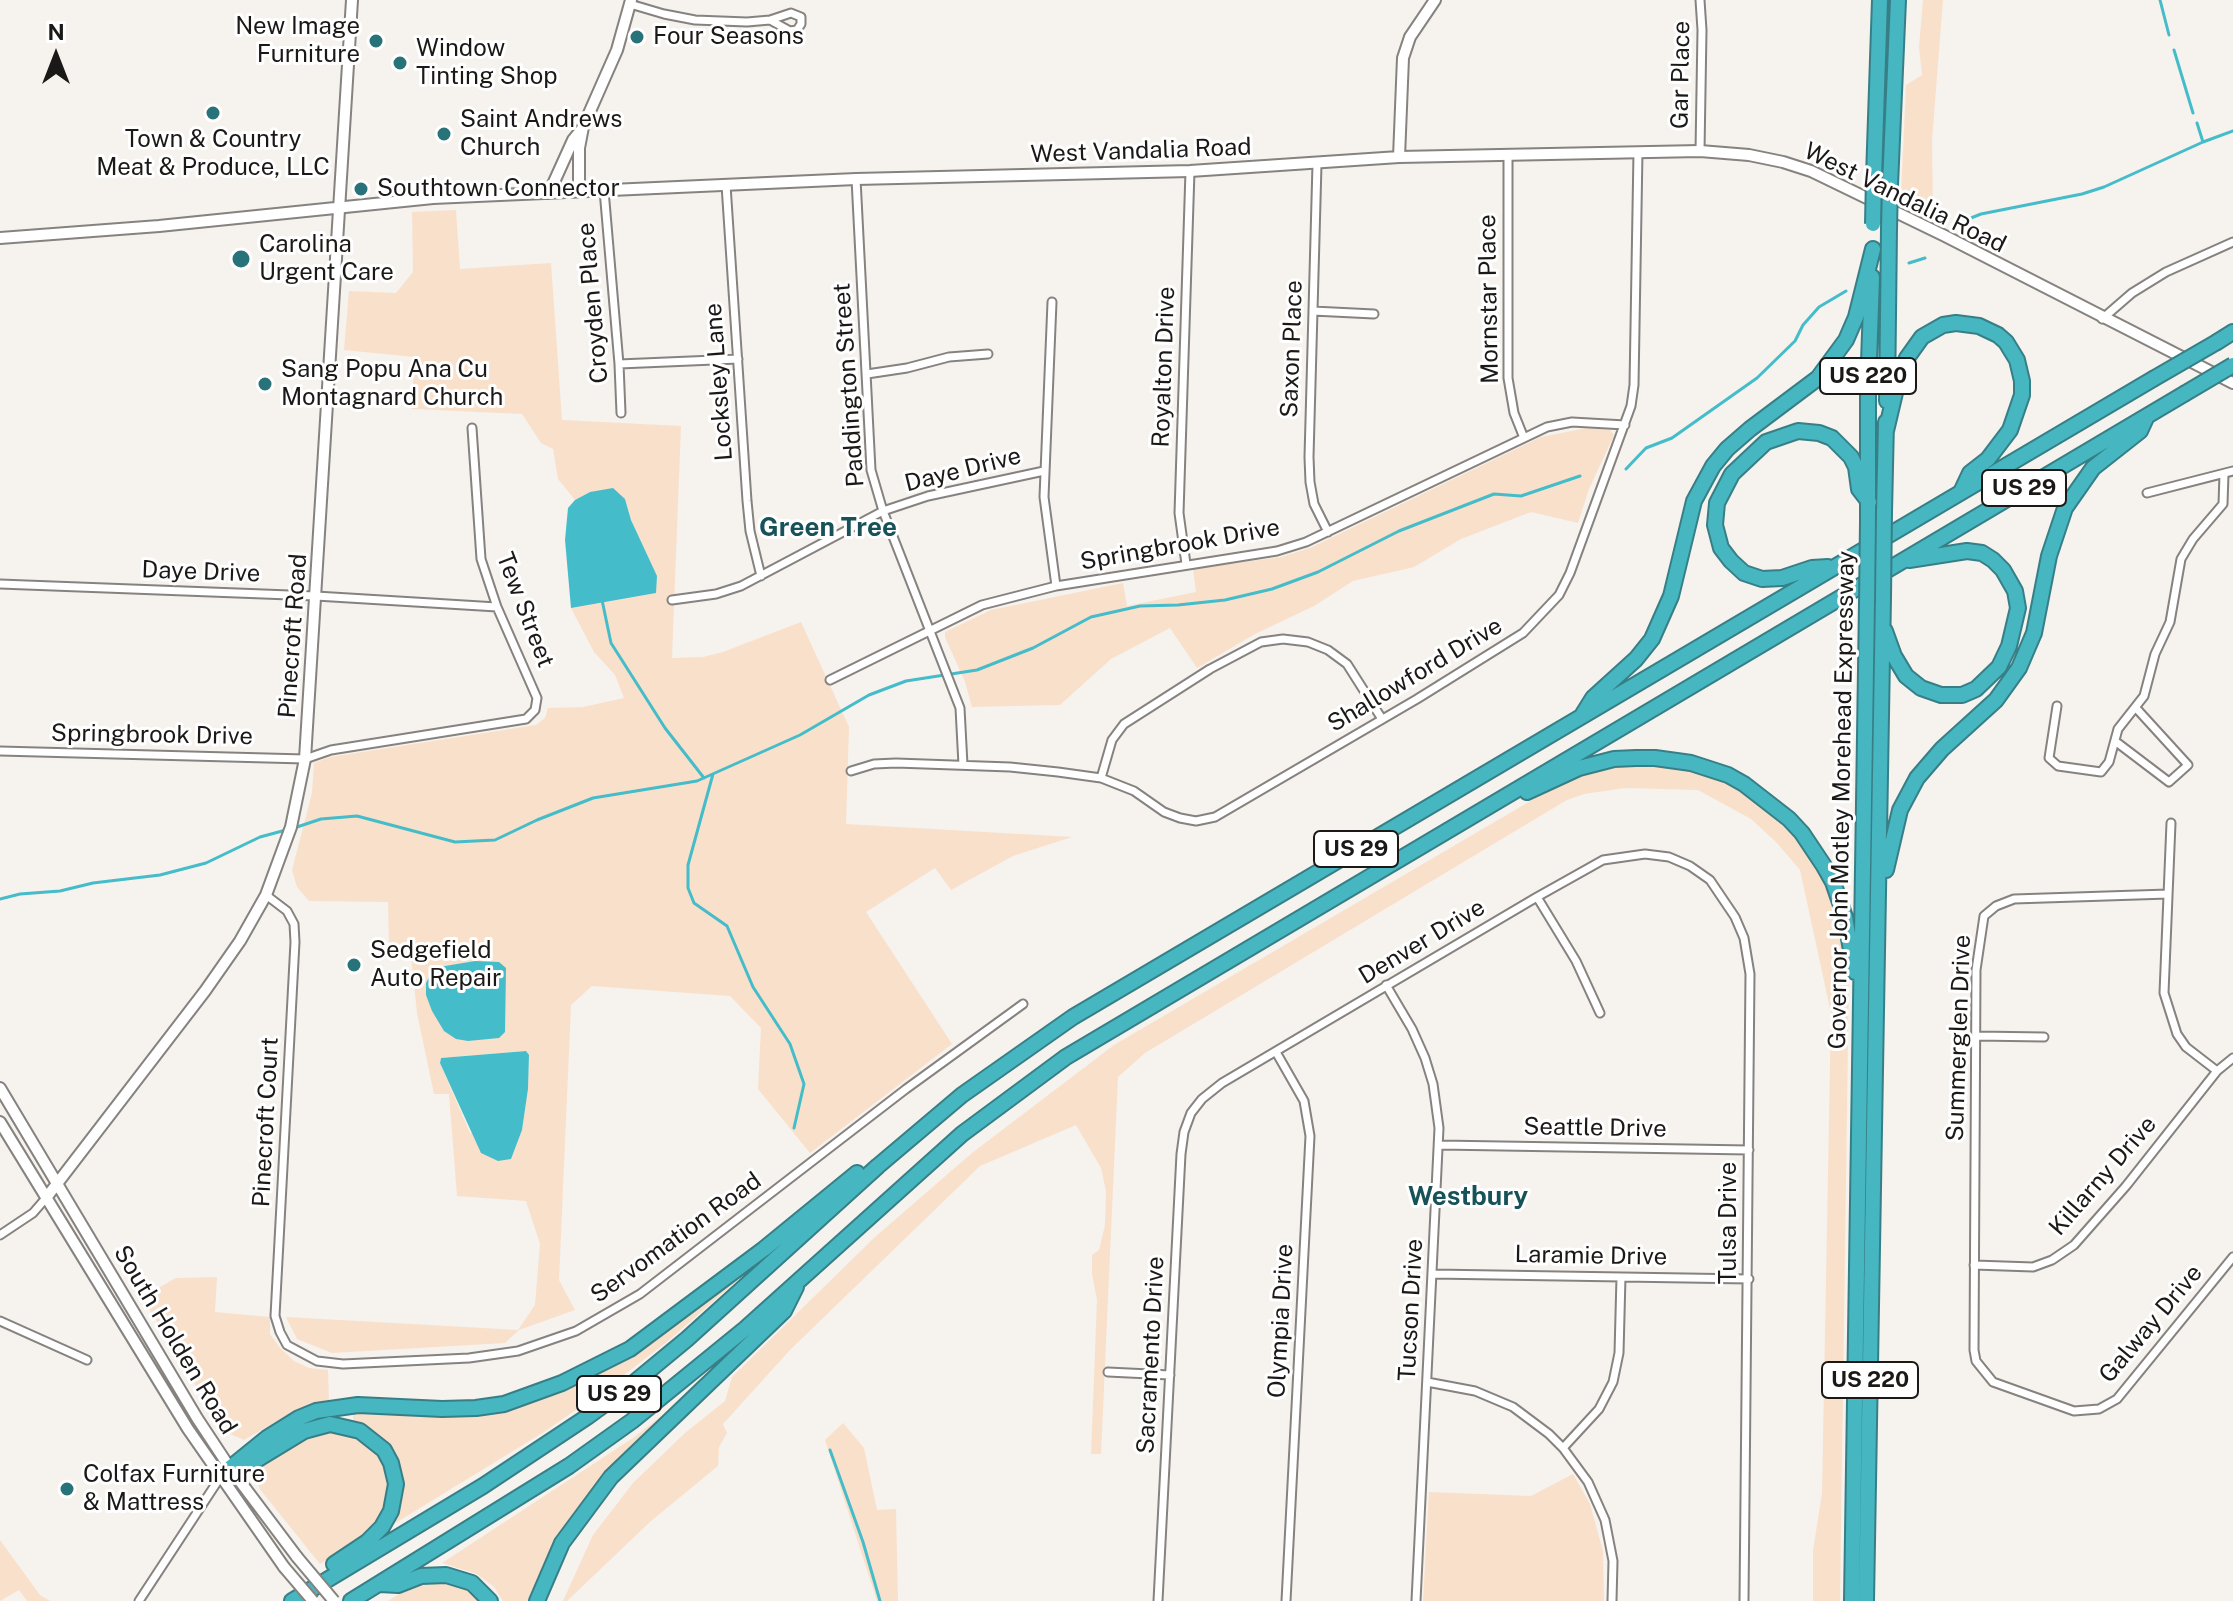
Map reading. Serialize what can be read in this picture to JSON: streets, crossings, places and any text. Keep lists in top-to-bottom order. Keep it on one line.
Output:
{"streets":{"highway":["US 220","US 29","Governor John Motley Morehead Expressway"],"main road":["West Vandalia Road","Pinecroft Road","South Holden Road"],"street":["Gar Place","Mornstar Place","Croyden Place","Saxon Place","Royalton Drive","Locksley Lane","Paddington Street","Daye Drive","Springbrook Drive","Tew Street","Shallowford Drive","Denver Drive","Summerglen Drive","Pinecroft Court","Seattle Drive","Killarny Drive","Tulsa Drive","Servomation Road","Laramie Drive","Tucson Drive","Olympia Drive","Galway Drive","Sacramento Drive"]},"crossings":[["Gar Place","West Vandalia Road"],["West Vandalia Road","Mornstar Place"],["West Vandalia Road","Croyden Place"],["West Vandalia Road","Saxon Place"],["West Vandalia Road","Royalton Drive"],["West Vandalia Road","Locksley Lane"],["West Vandalia Road","Paddington Street"],["West Vandalia Road","Pinecroft Road"],["West Vandalia Road","Shallowford Drive"],["Mornstar Place","Springbrook Drive"],["Saxon Place","Springbrook Drive"],["Royalton Drive","Springbrook Drive"],["Locksley Lane","Daye Drive"],["Paddington Street","Daye Drive"],["Paddington Street","Springbrook Drive"],["Paddington Street","Shallowford Drive"],["Daye Drive","Tew Street"],["Daye Drive","Pinecroft Road"],["US 29","South Holden Road"],["Springbrook Drive","Tew Street"],["Springbrook Drive","Pinecroft Road"],["Springbrook Drive","Shallowford Drive"],["Pinecroft Road","Pinecroft Court"],["Pinecroft Road","South Holden Road"],["Denver Drive","Tulsa Drive"],["Denver Drive","Tucson Drive"],["Denver Drive","Olympia Drive"],["Denver Drive","Sacramento Drive"],["Summerglen Drive","Killarny Drive"],["Summerglen Drive","Galway Drive"],["Pinecroft Court","Servomation Road"],["Seattle Drive","Tulsa Drive"],["Seattle Drive","Tucson Drive"],["Tulsa Drive","Laramie Drive"],["Laramie Drive","Tucson Drive"]],"districts":["Green Tree","Westbury"],"places":["Four Seasons","New Image Furniture","Window Tinting Shop","Town & Country Meat & Produce, LLC","Saint Andrews Church","Southtown Connector","Carolina Urgent Care","Sang Popu Ana Cu Montagnard Church","Sedgefield Auto Repair","Colfax Furniture & Mattress"],"north":"top"}
